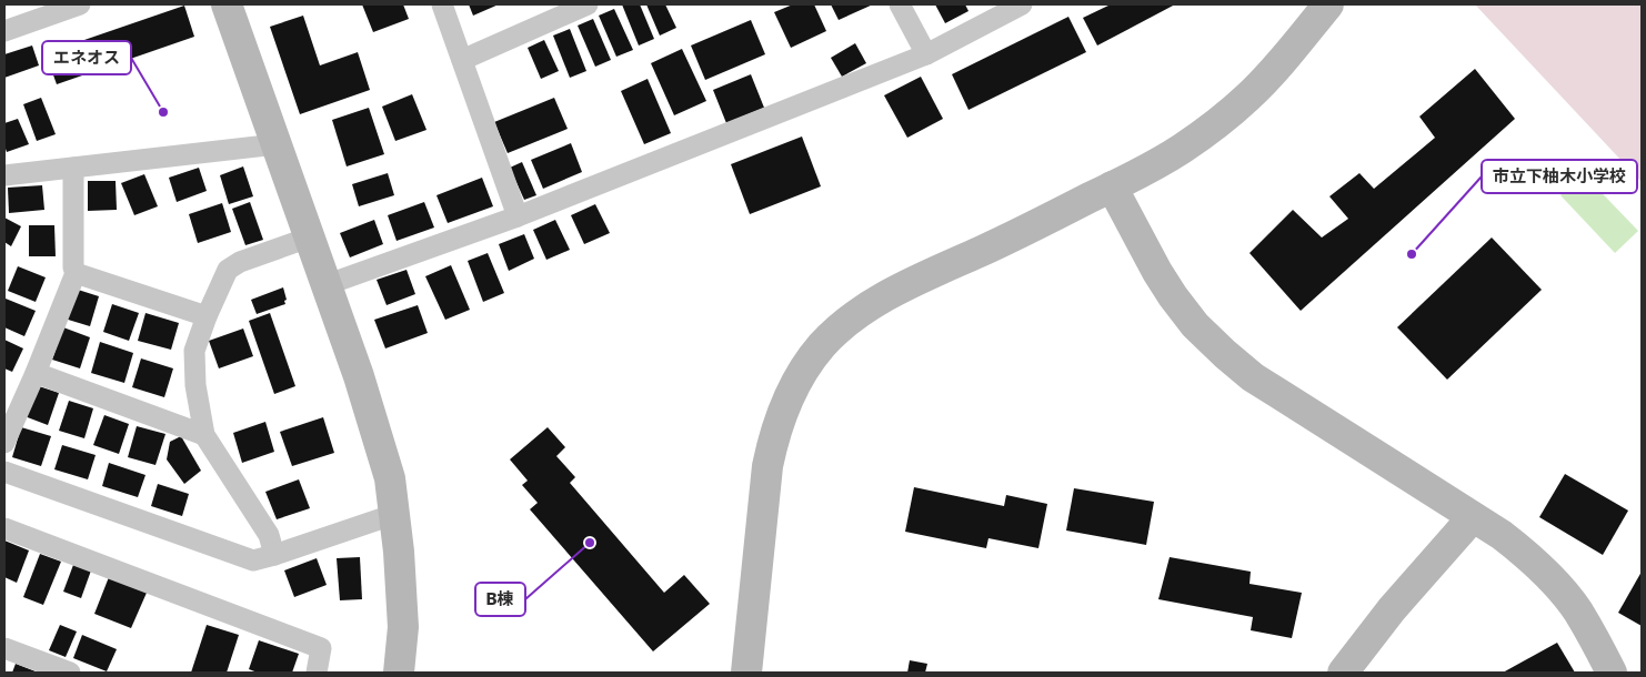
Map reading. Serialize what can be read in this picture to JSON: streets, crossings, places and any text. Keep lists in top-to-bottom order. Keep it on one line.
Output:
{"places":["エネオス","市立下柚木小学校","B棟"]}
